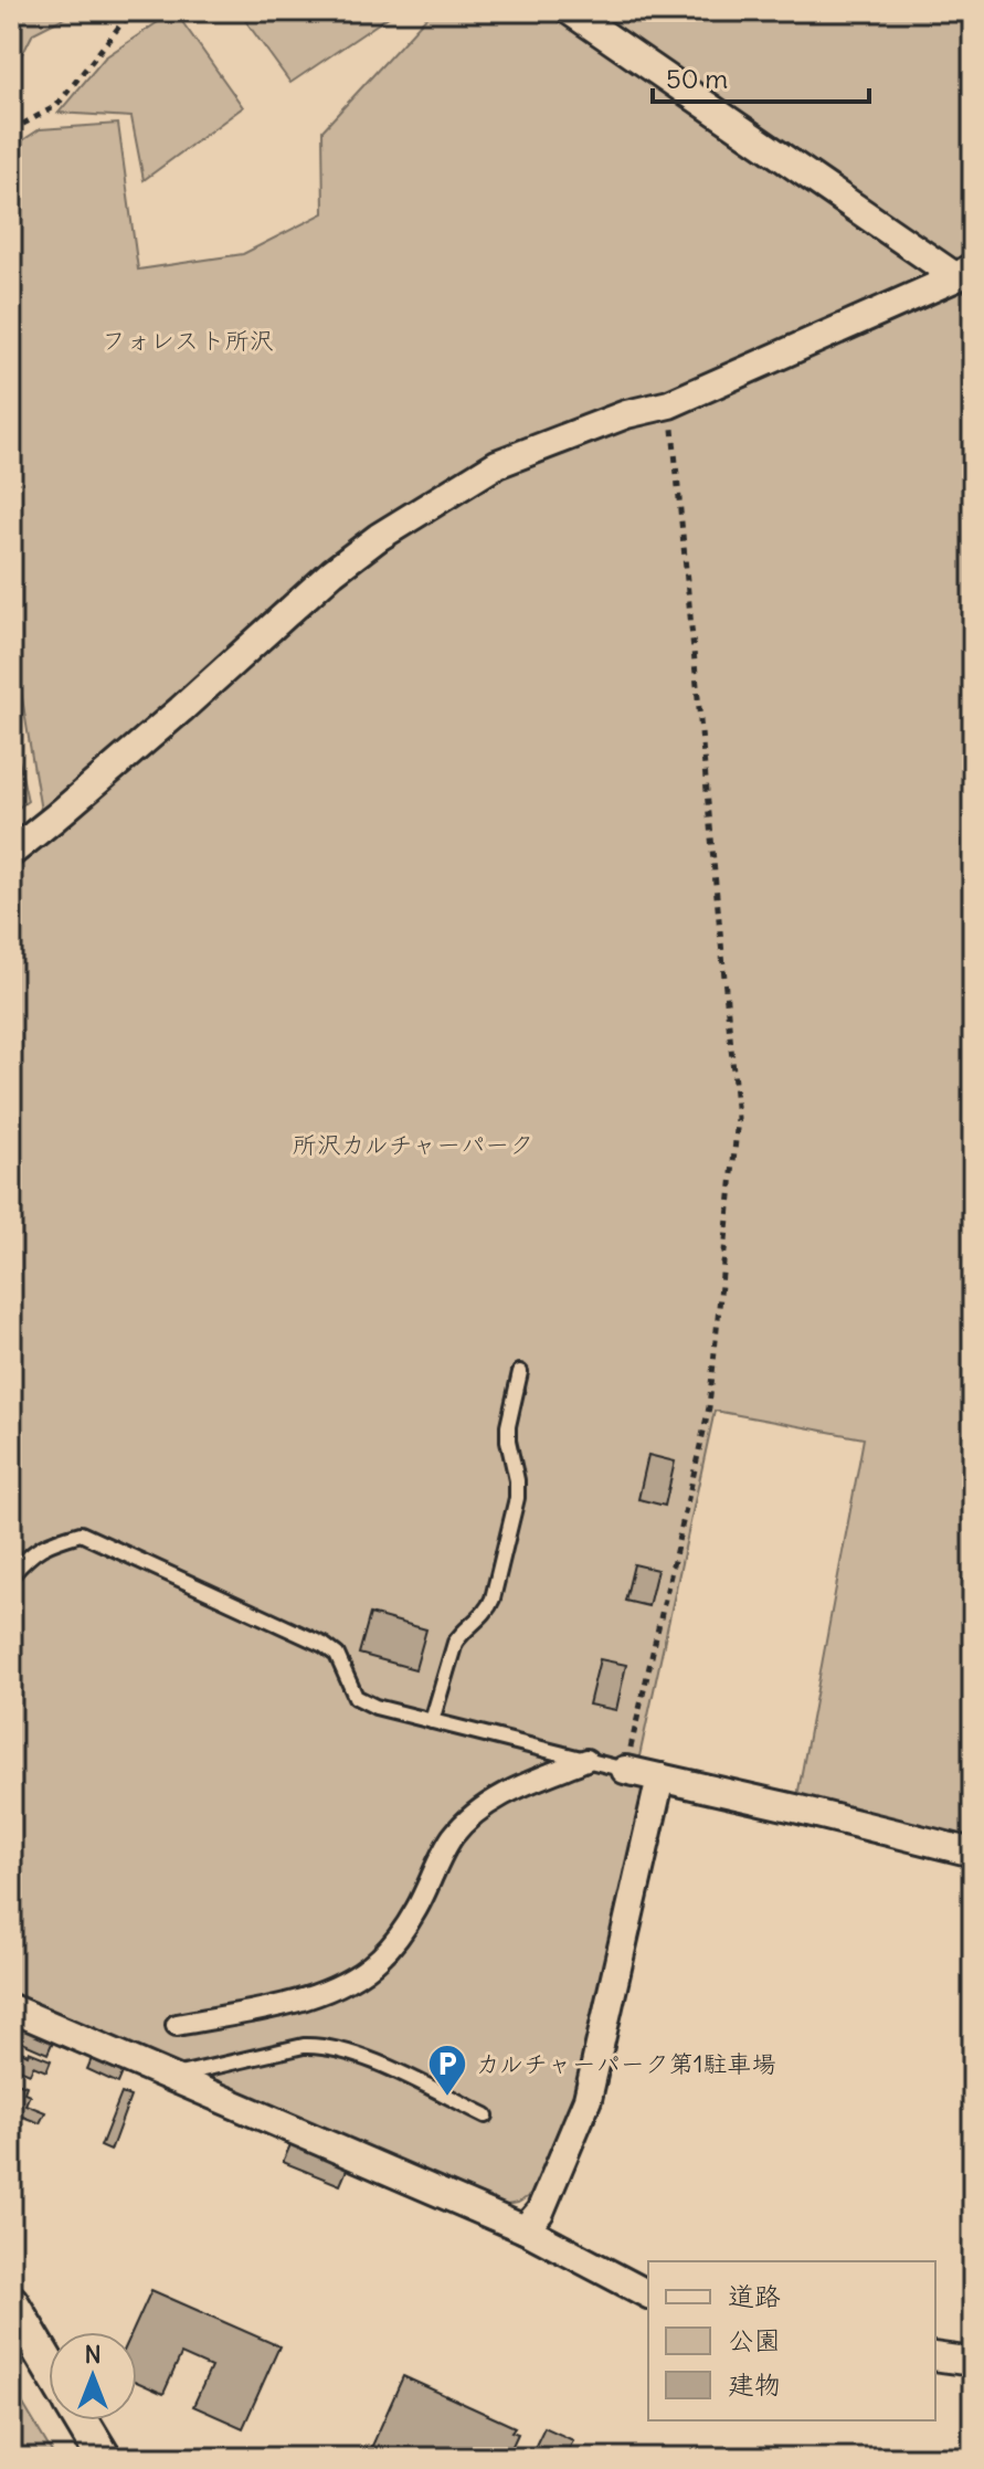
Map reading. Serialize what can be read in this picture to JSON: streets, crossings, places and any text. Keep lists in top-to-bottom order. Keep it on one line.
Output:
{"parks":["フォレスト所沢","所沢カルチャーパーク"],"places":{"parking":["カルチャーパーク第1駐車場"]},"legend":["道路","公園","建物"],"scale_bar":"50 m","north":"top"}
